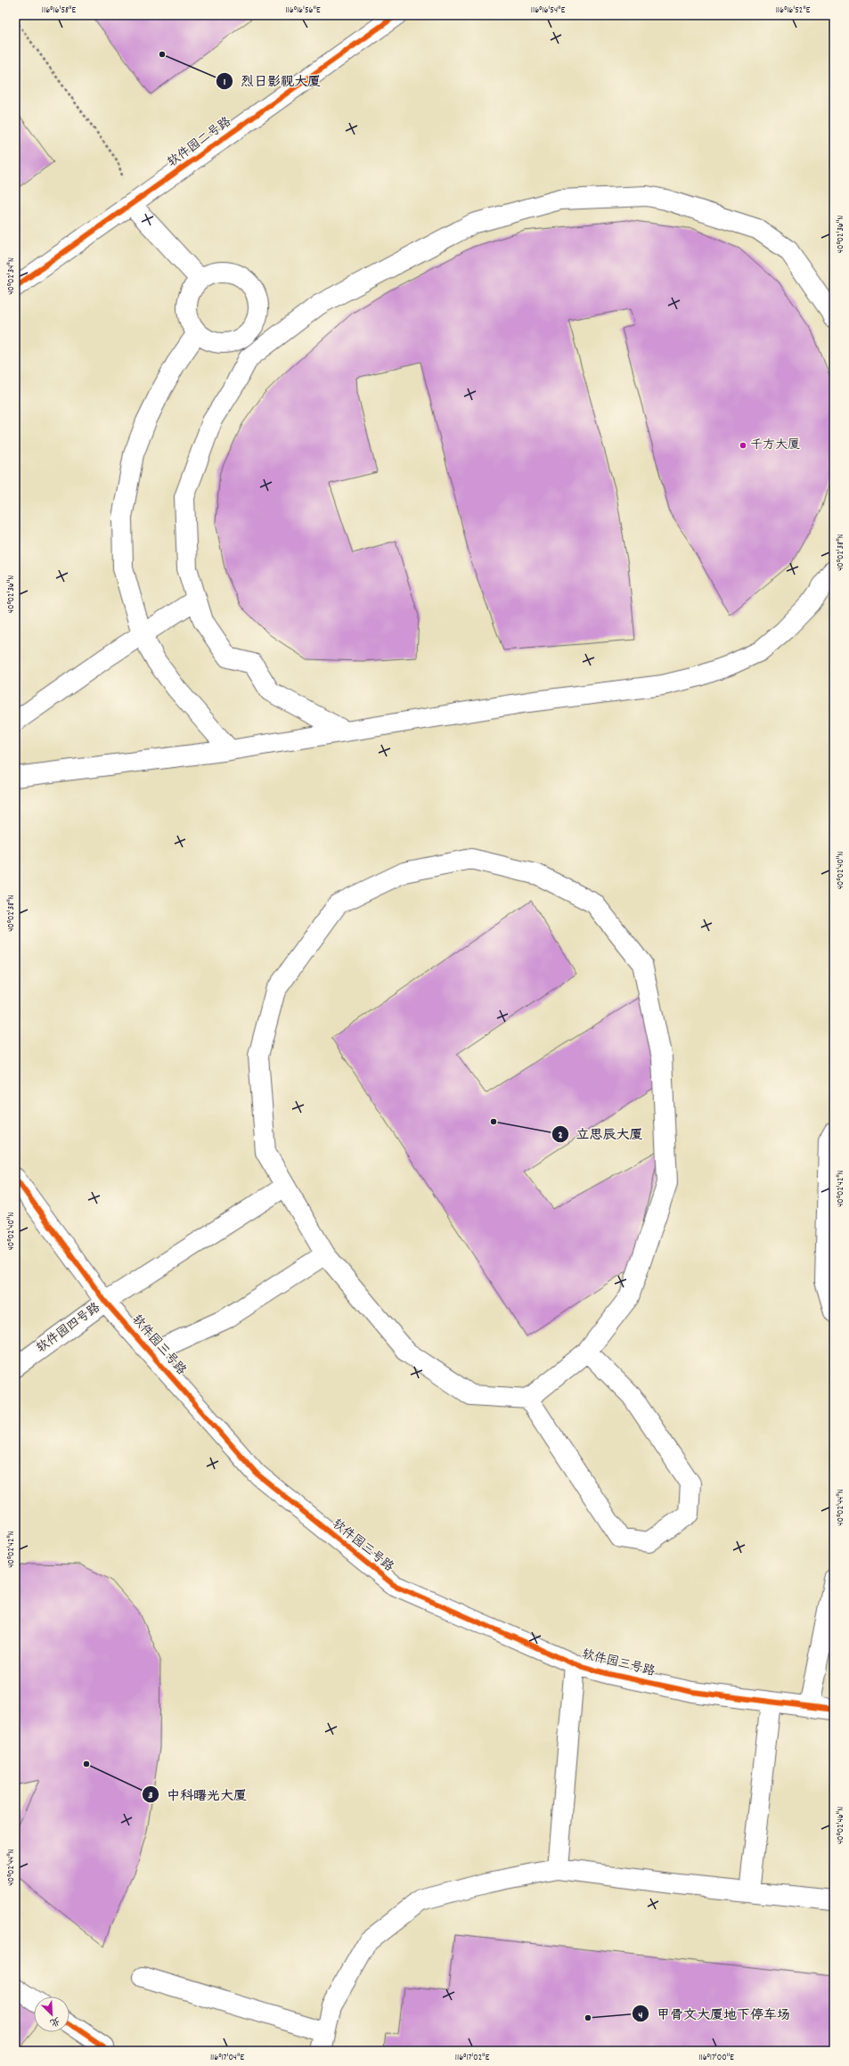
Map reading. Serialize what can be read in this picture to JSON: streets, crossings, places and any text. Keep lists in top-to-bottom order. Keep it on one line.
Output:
{"streets":{"street":["软件园二号路","软件园四号路","软件园三号路"]},"crossings":[["软件园四号路","软件园三号路"]],"places":["烈日影视大厦","千方大厦","立思辰大厦","中科曙光大厦","甲骨文大厦地下停车场"],"north":"bottom right","coordinates":["116°16'58\"E","116°16'56\"E","116°16'54\"E","116°16'52\"E","40°02'36\"N","40°02'34\"N","40°02'38\"N","40°02'40\"N","40°02'42\"N","40°02'44\"N","40°02'46\"N","116°17'04\"E","116°17'02\"E","116°17'00\"E"]}
